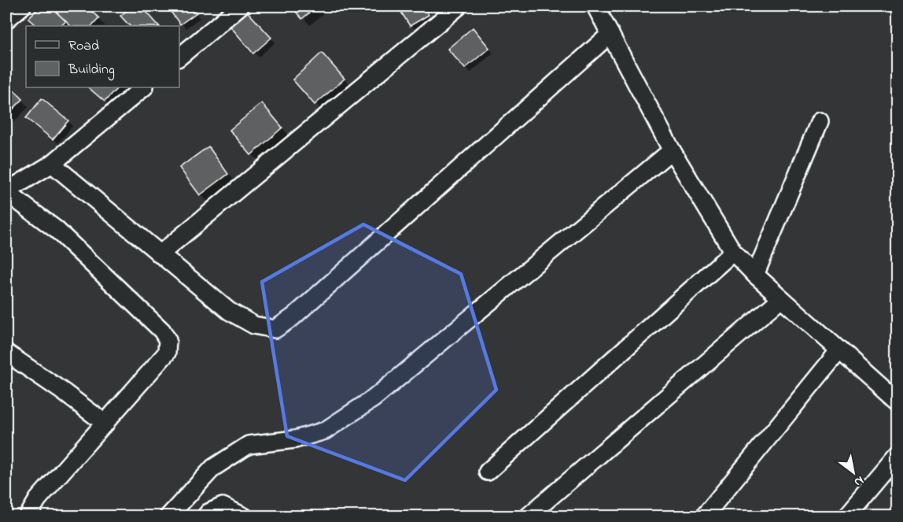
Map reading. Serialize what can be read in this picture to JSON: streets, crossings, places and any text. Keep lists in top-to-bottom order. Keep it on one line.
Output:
{"legend":["Road","Building"],"north":"bottom right"}
